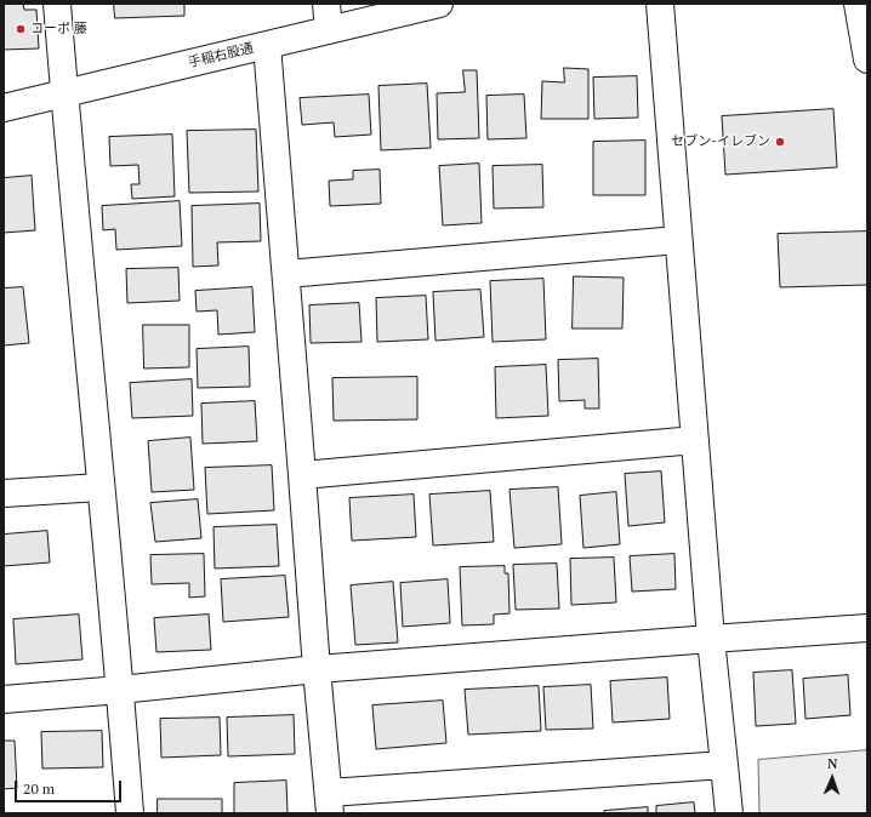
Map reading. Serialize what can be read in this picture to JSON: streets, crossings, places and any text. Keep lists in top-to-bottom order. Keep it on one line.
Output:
{"streets":{"street":["手稲右股通"]},"places":["コーポ 藤","セブン-イレブン"],"scale_bar":"20 m","north":"top"}
